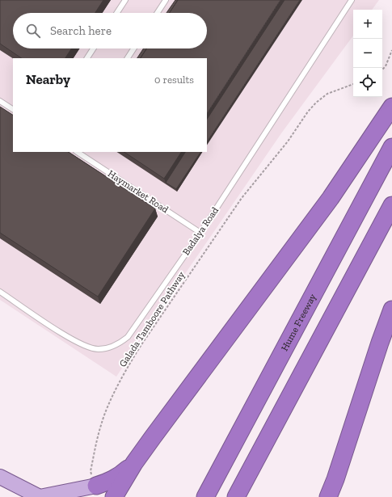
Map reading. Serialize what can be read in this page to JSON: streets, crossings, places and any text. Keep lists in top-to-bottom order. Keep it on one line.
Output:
{"streets":{"highway":["Hume Freeway"],"lane":["Haymarket Road","Badalya Road"],"path":["Galada Tamboore Pathway"]},"crossings":[["Haymarket Road","Badalya Road"]],"page":{"map_buttons":["+","−"],"search":"Search here","heading":["Nearby","0 results"]}}
